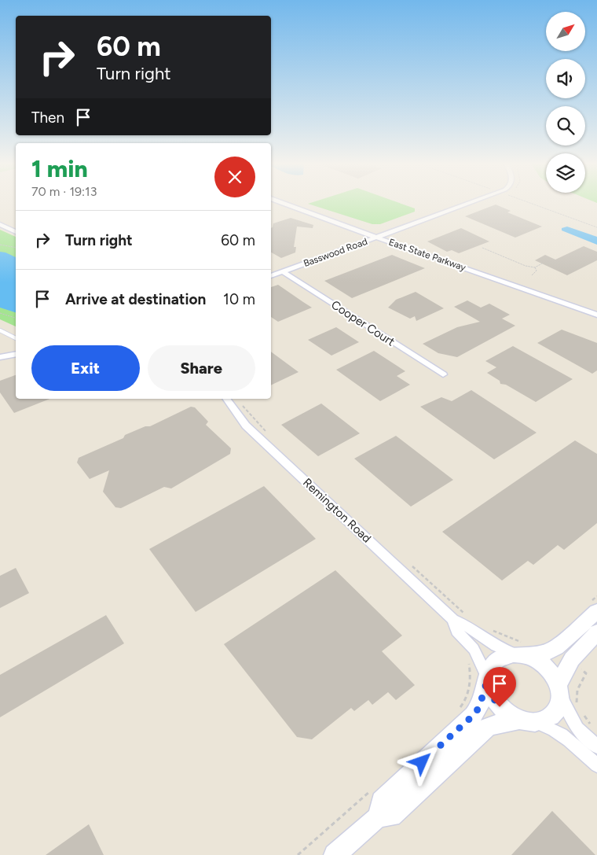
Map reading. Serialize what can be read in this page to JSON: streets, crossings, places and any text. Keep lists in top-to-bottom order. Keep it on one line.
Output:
{"streets":{"street":["Basswood Road","East State Parkway","Cooper Court","Remington Road"]},"crossings":[["Basswood Road","East State Parkway"],["Basswood Road","Cooper Court"]],"north":"top right","page":{"turn":["60 m","Turn right"],"then":"Then","heading":["1 min","70 m · 19:13"],"list":[{"name":"Turn right","value":"60 m"},{"name":"Arrive at destination","value":"10 m"}],"buttons":["Exit","Share"]}}
